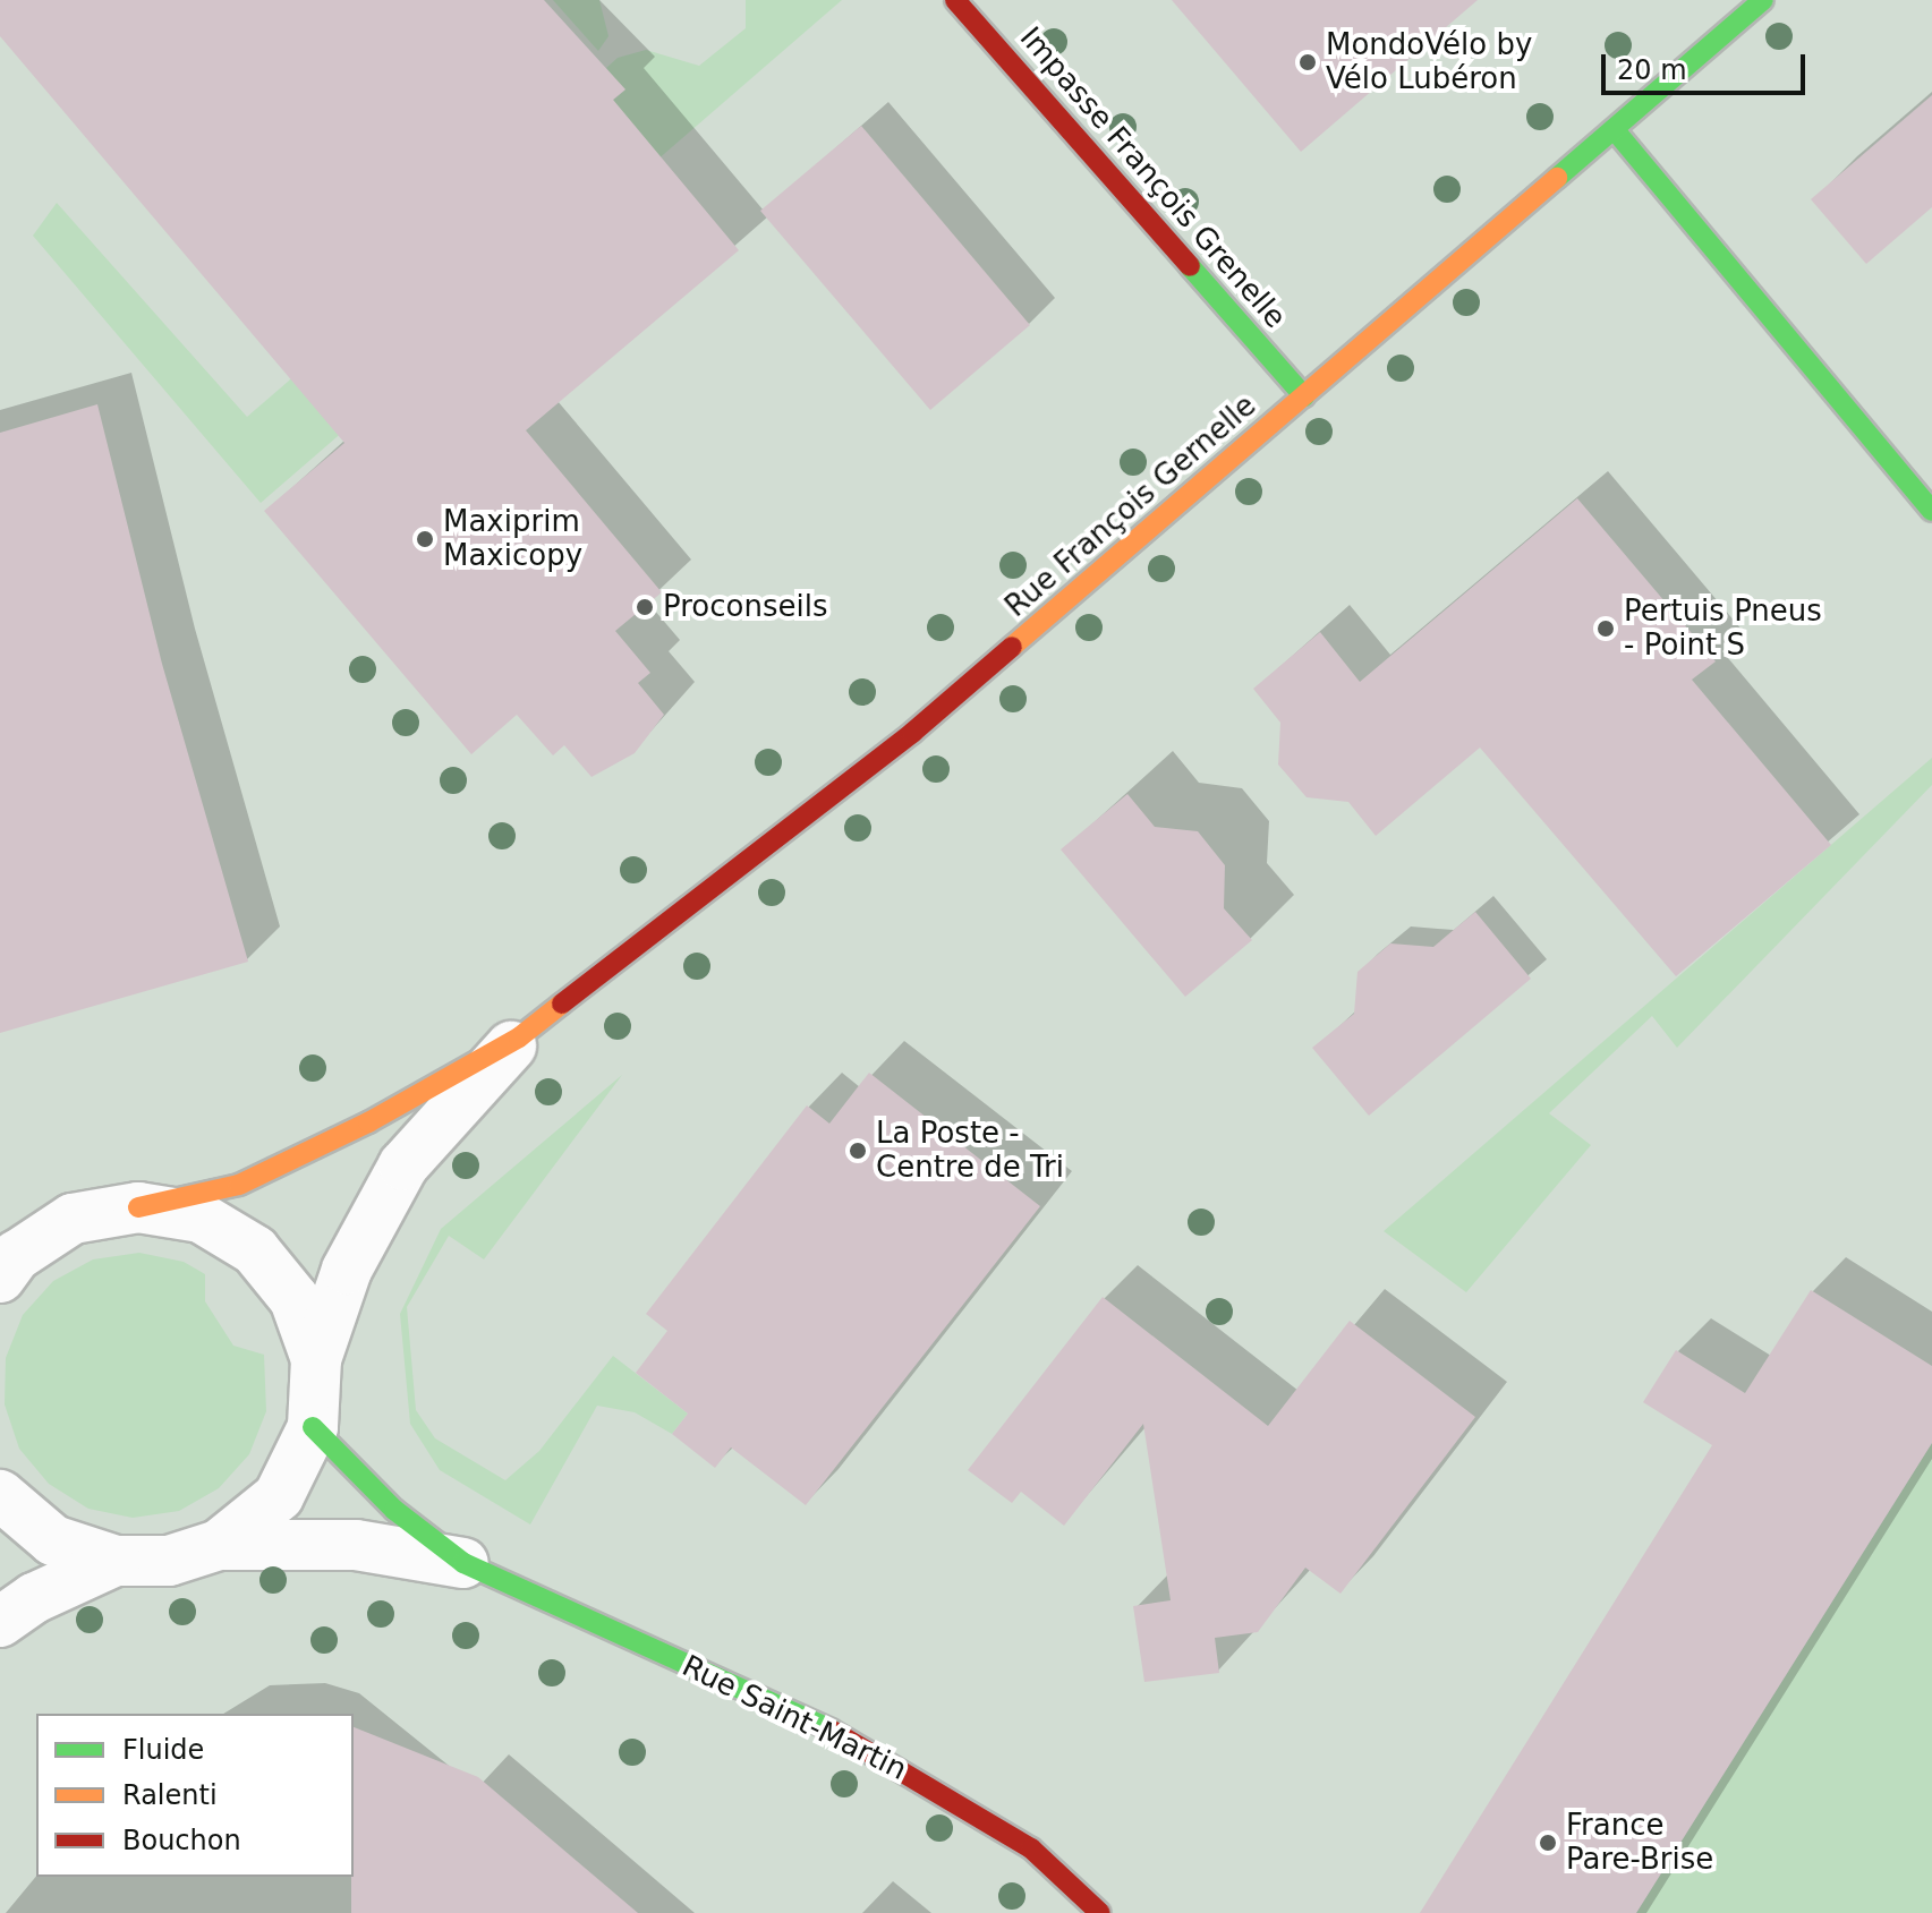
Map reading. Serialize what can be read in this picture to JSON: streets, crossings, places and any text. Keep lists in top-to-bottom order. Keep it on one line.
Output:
{"streets":{"street":["Impasse François Grenelle","Rue François Gernelle","Rue Saint-Martin"]},"crossings":[["Impasse François Grenelle","Rue François Gernelle"]],"places":["MondoVélo by Vélo Lubéron","Maxiprim Maxicopy","Proconseils","Pertuis Pneus - Point S","La Poste - Centre de Tri","France Pare-Brise"],"legend":["Fluide","Ralenti","Bouchon"],"scale_bar":"20 m"}
